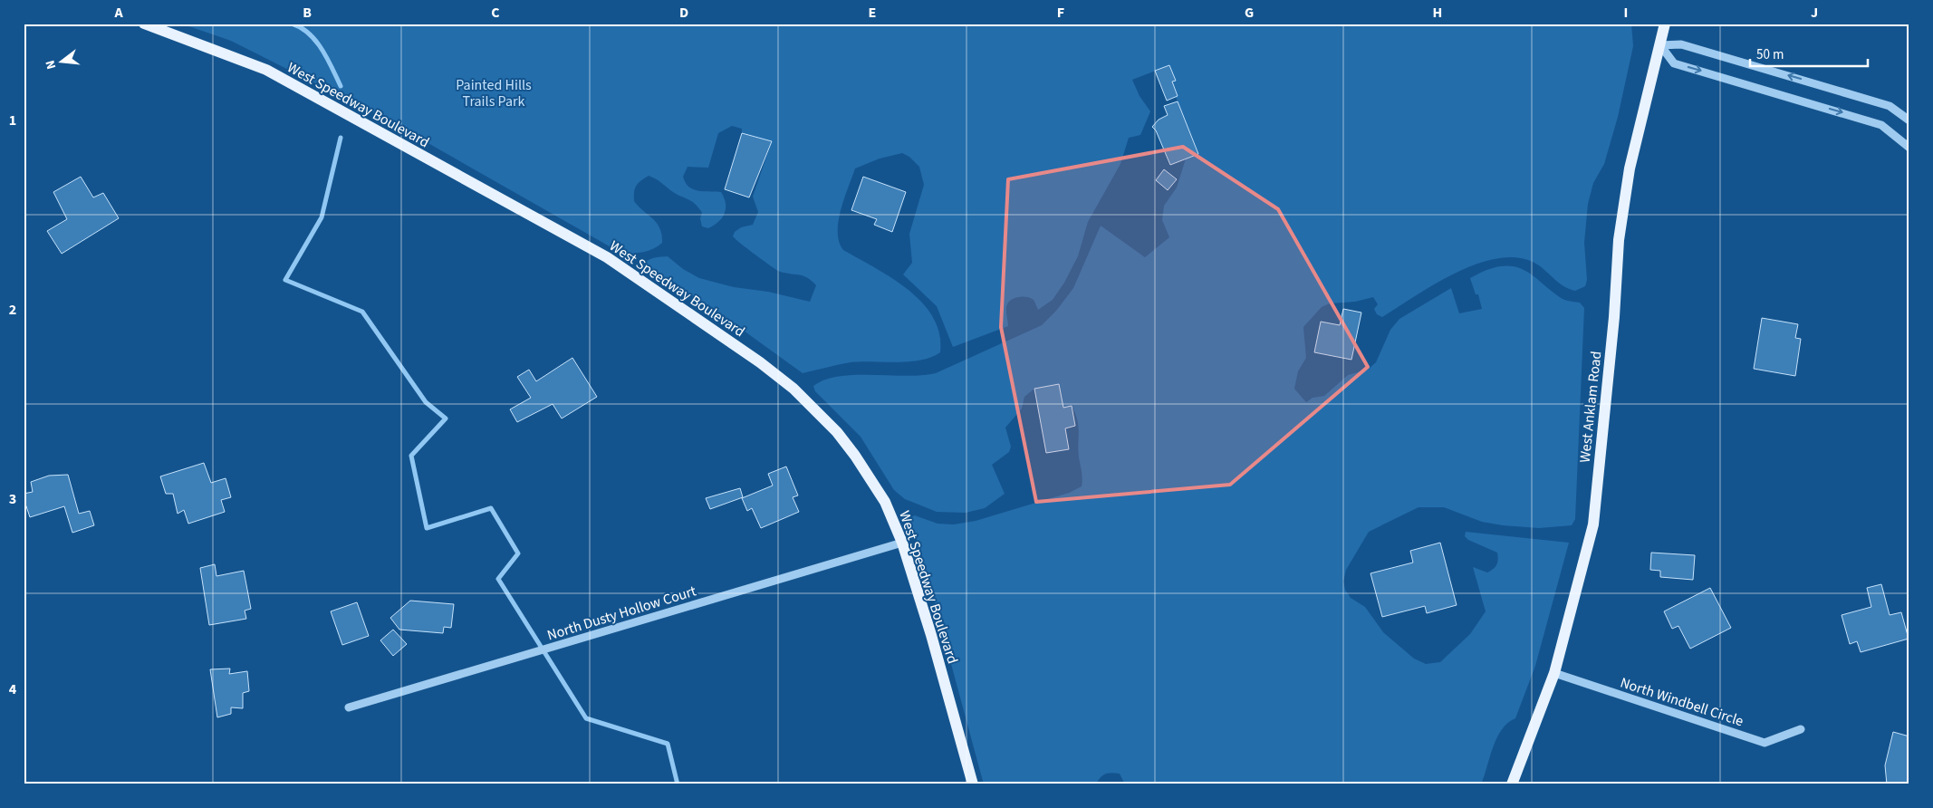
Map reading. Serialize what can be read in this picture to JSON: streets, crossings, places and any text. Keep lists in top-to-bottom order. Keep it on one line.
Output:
{"streets":{"main road":["West Speedway Boulevard","West Anklam Road"],"street":["North Dusty Hollow Court","North Windbell Circle"]},"crossings":[["West Speedway Boulevard","North Dusty Hollow Court"],["West Anklam Road","North Windbell Circle"]],"parks":["Painted Hills Trails Park"],"scale_bar":"50 m","north":"left","grid":{"columns":["A","B","C","D","E","F","G","H","I","J"],"rows":["1","2","3","4"]}}
